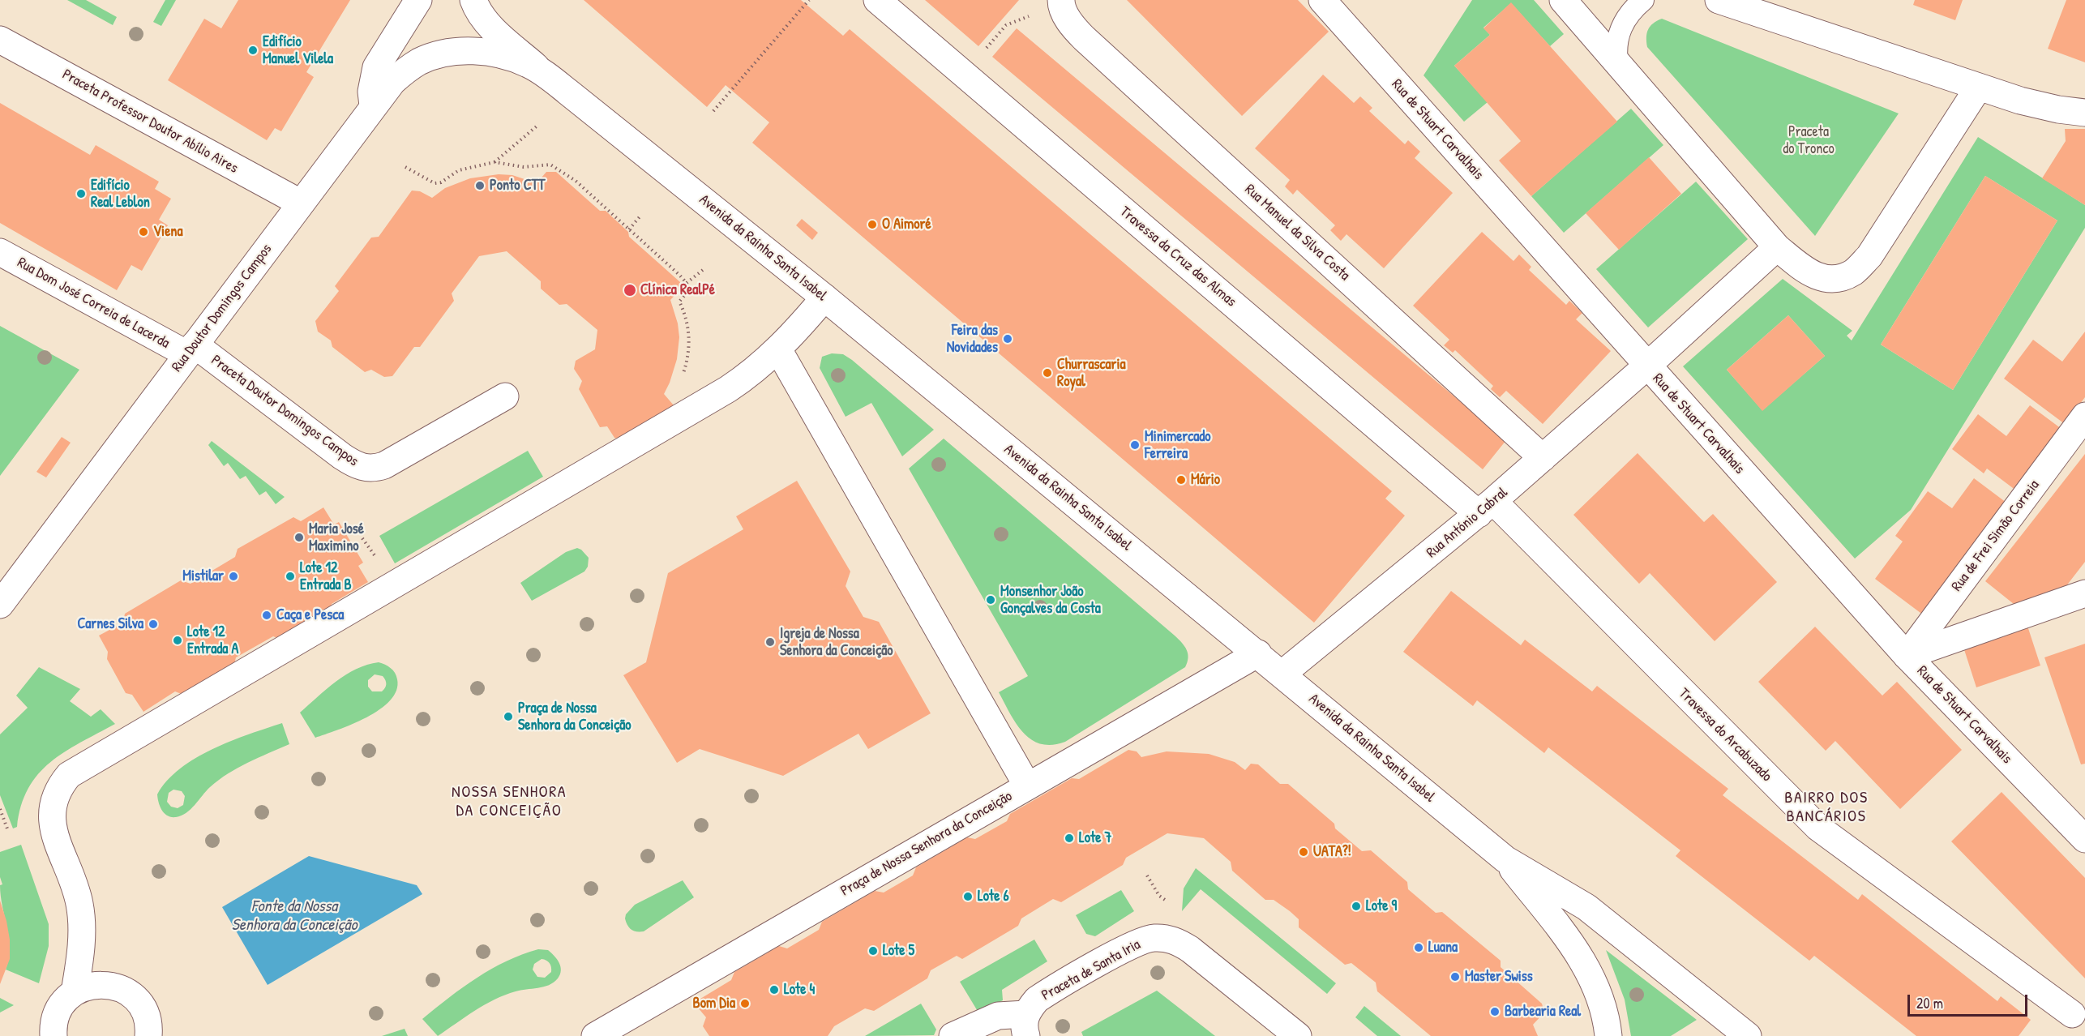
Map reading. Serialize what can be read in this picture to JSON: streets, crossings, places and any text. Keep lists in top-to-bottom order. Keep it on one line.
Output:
{"streets":{"street":["Praceta Professor Doutor Abílio Aires","Rua de Stuart Carvalhais","Rua Manuel da Silva Costa","Avenida da Rainha Santa Isabel","Travessa da Cruz das Almas","Rua Dom José Correia de Lacerda","Rua Doutor Domingos Campos","Praceta Doutor Domingos Campos","Rua António Cabral","Rua de Frei Simão Correia","Travessa do Arcabuzado","Praça de Nossa Senhora da Conceição","Praceta de Santa Iria"]},"crossings":[["Praceta Professor Doutor Abílio Aires","Rua Doutor Domingos Campos"],["Rua de Stuart Carvalhais","Rua António Cabral"],["Rua de Stuart Carvalhais","Rua de Frei Simão Correia"],["Rua Manuel da Silva Costa","Rua António Cabral"],["Avenida da Rainha Santa Isabel","Rua Doutor Domingos Campos"],["Avenida da Rainha Santa Isabel","Rua António Cabral"],["Avenida da Rainha Santa Isabel","Praça de Nossa Senhora da Conceição"],["Travessa da Cruz das Almas","Rua António Cabral"],["Travessa da Cruz das Almas","Travessa do Arcabuzado"],["Rua Dom José Correia de Lacerda","Rua Doutor Domingos Campos"],["Rua Dom José Correia de Lacerda","Praceta Doutor Domingos Campos"],["Rua Doutor Domingos Campos","Praceta Doutor Domingos Campos"],["Rua António Cabral","Travessa do Arcabuzado"]],"districts":["NOSSA SENHORA DA CONCEIÇÃO","BAIRRO DOS BANCÁRIOS"],"water":["Fonte da Nossa Senhora da Conceição"],"parks":["Praceta do Tronco"],"places":["Edifício Manuel Vilela","Ponto CTT","Edifício Real Leblon","O Aimoré","Viena","Clínica RealPé","Feira das Novidades","Churrascaria Royal","Minimercado Ferreira","Mário","Maria José Maximino","Mistilar","Lote 12 Entrada B","Monsenhor João Gonçalves da Costa","Caça e Pesca","Carnes Silva","Lote 12 Entrada A","Igreja de Nossa Senhora da Conceição","Praça de Nossa Senhora da Conceição","Lote 7","UATA?!","Lote 6","Lote 9","Luana","Lote 5","Master Swiss","Lote 4","Bom Dia","Barbearia Real"],"scale_bar":"20 m"}
